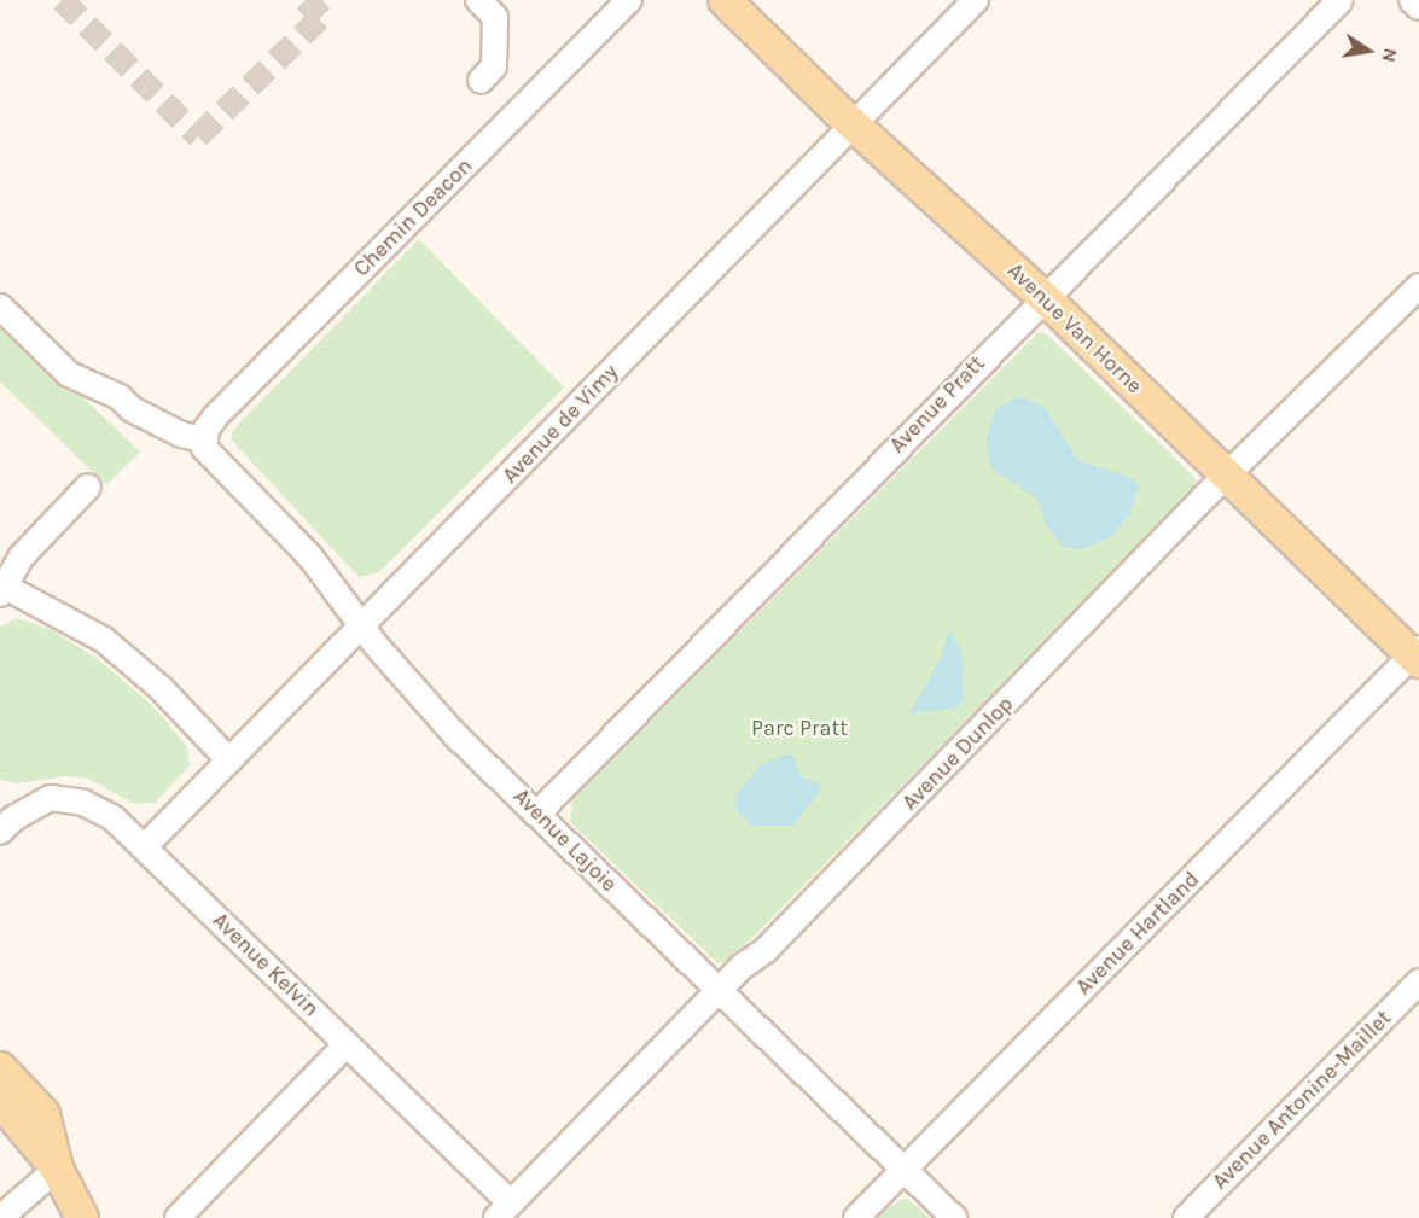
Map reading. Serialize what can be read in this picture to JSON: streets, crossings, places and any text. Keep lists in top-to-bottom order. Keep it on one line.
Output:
{"streets":{"main road":["Avenue Van Horne"],"street":["Chemin Deacon","Avenue Pratt","Avenue de Vimy","Avenue Dunlop","Avenue Lajoie","Avenue Hartland","Avenue Kelvin","Avenue Antonine-Maillet"]},"crossings":[["Chemin Deacon","Avenue Lajoie"],["Avenue Van Horne","Avenue Pratt"],["Avenue Van Horne","Avenue de Vimy"],["Avenue Van Horne","Avenue Dunlop"],["Avenue Van Horne","Avenue Hartland"],["Avenue Pratt","Avenue Lajoie"],["Avenue de Vimy","Avenue Lajoie"],["Avenue de Vimy","Avenue Kelvin"],["Avenue Dunlop","Avenue Lajoie"],["Avenue Dunlop","Avenue Kelvin"],["Avenue Lajoie","Avenue Hartland"]],"parks":["Parc Pratt"],"north":"right"}
